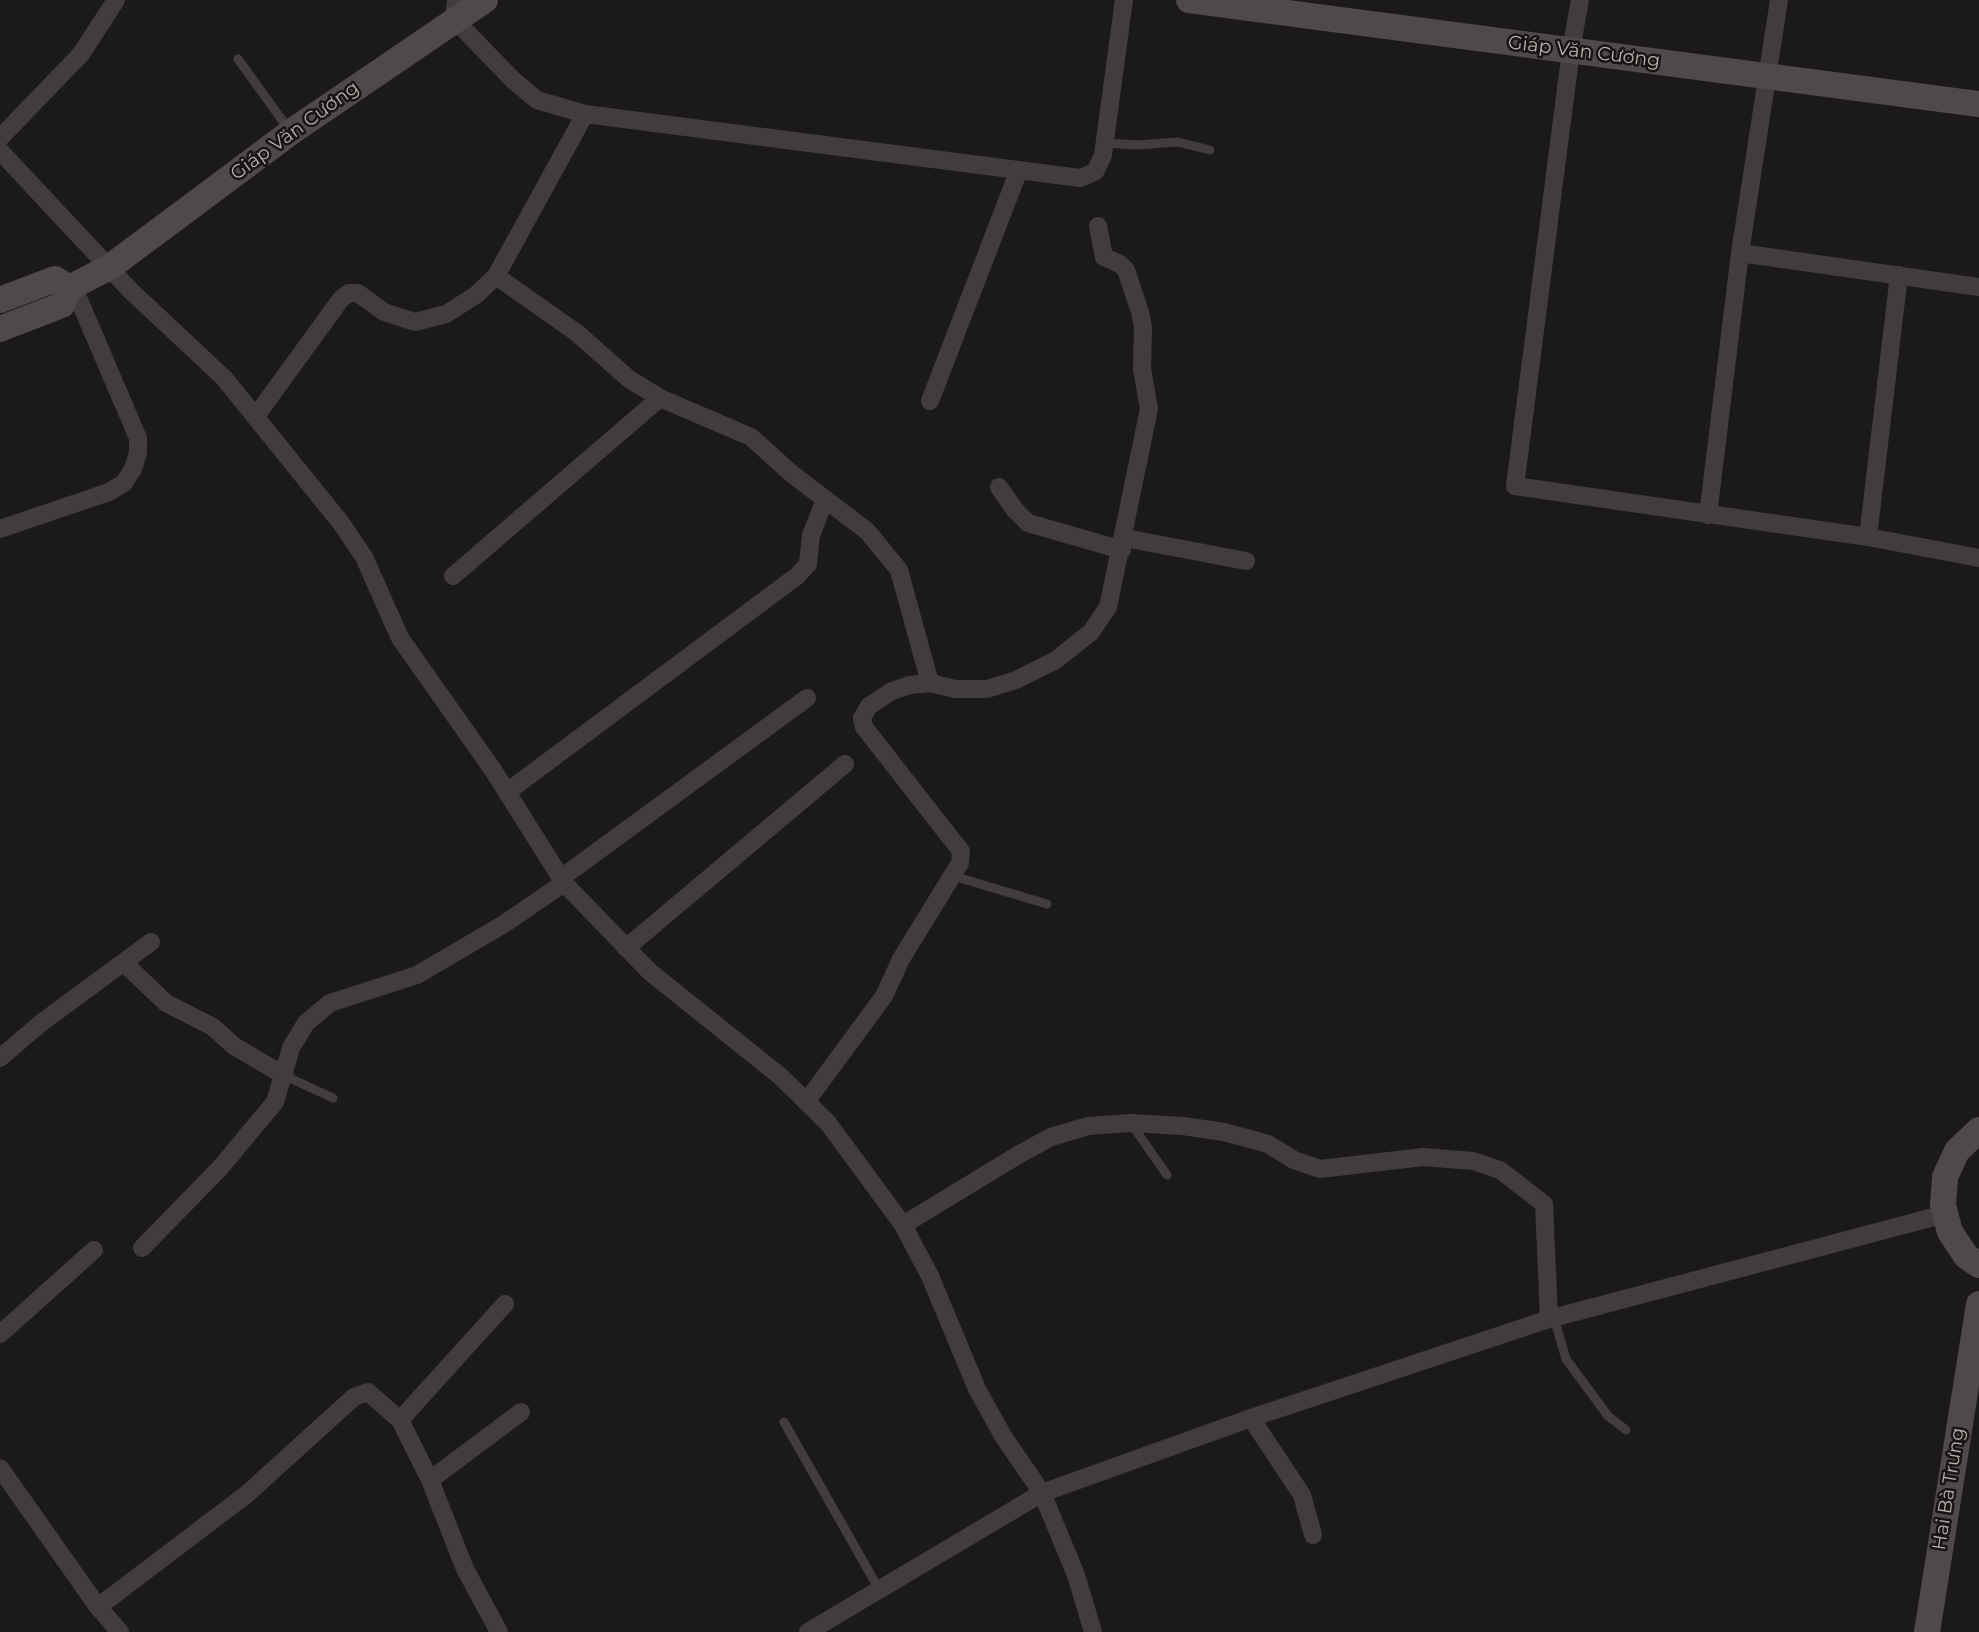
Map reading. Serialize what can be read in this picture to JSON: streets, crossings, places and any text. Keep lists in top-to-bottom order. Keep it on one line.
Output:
{"streets":{"street":["Giáp Văn Cương","Hai Bà Trưng"]}}
